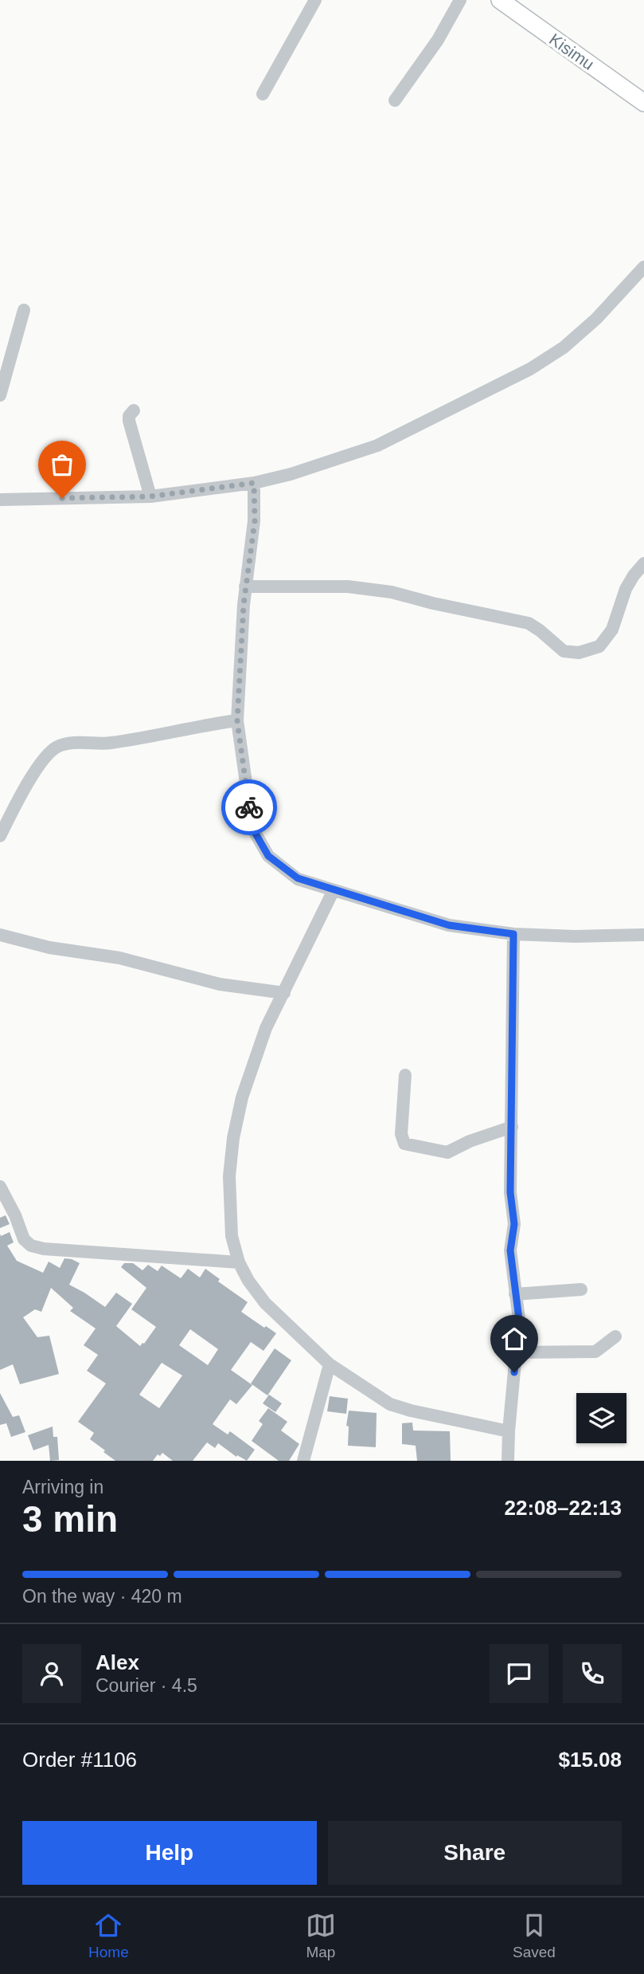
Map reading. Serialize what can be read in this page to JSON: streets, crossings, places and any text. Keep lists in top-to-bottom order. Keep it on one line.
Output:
{"streets":{"street":["Kisimu"]},"page":{"heading":["3 min","Arriving in","22:08–22:13"],"panel":["Alex","Courier · 4.5","Order #1106","$15.08"],"bar":"On the way · 420 m","buttons":["Help","Share"],"tabs":["Home","Map","Saved"]}}
